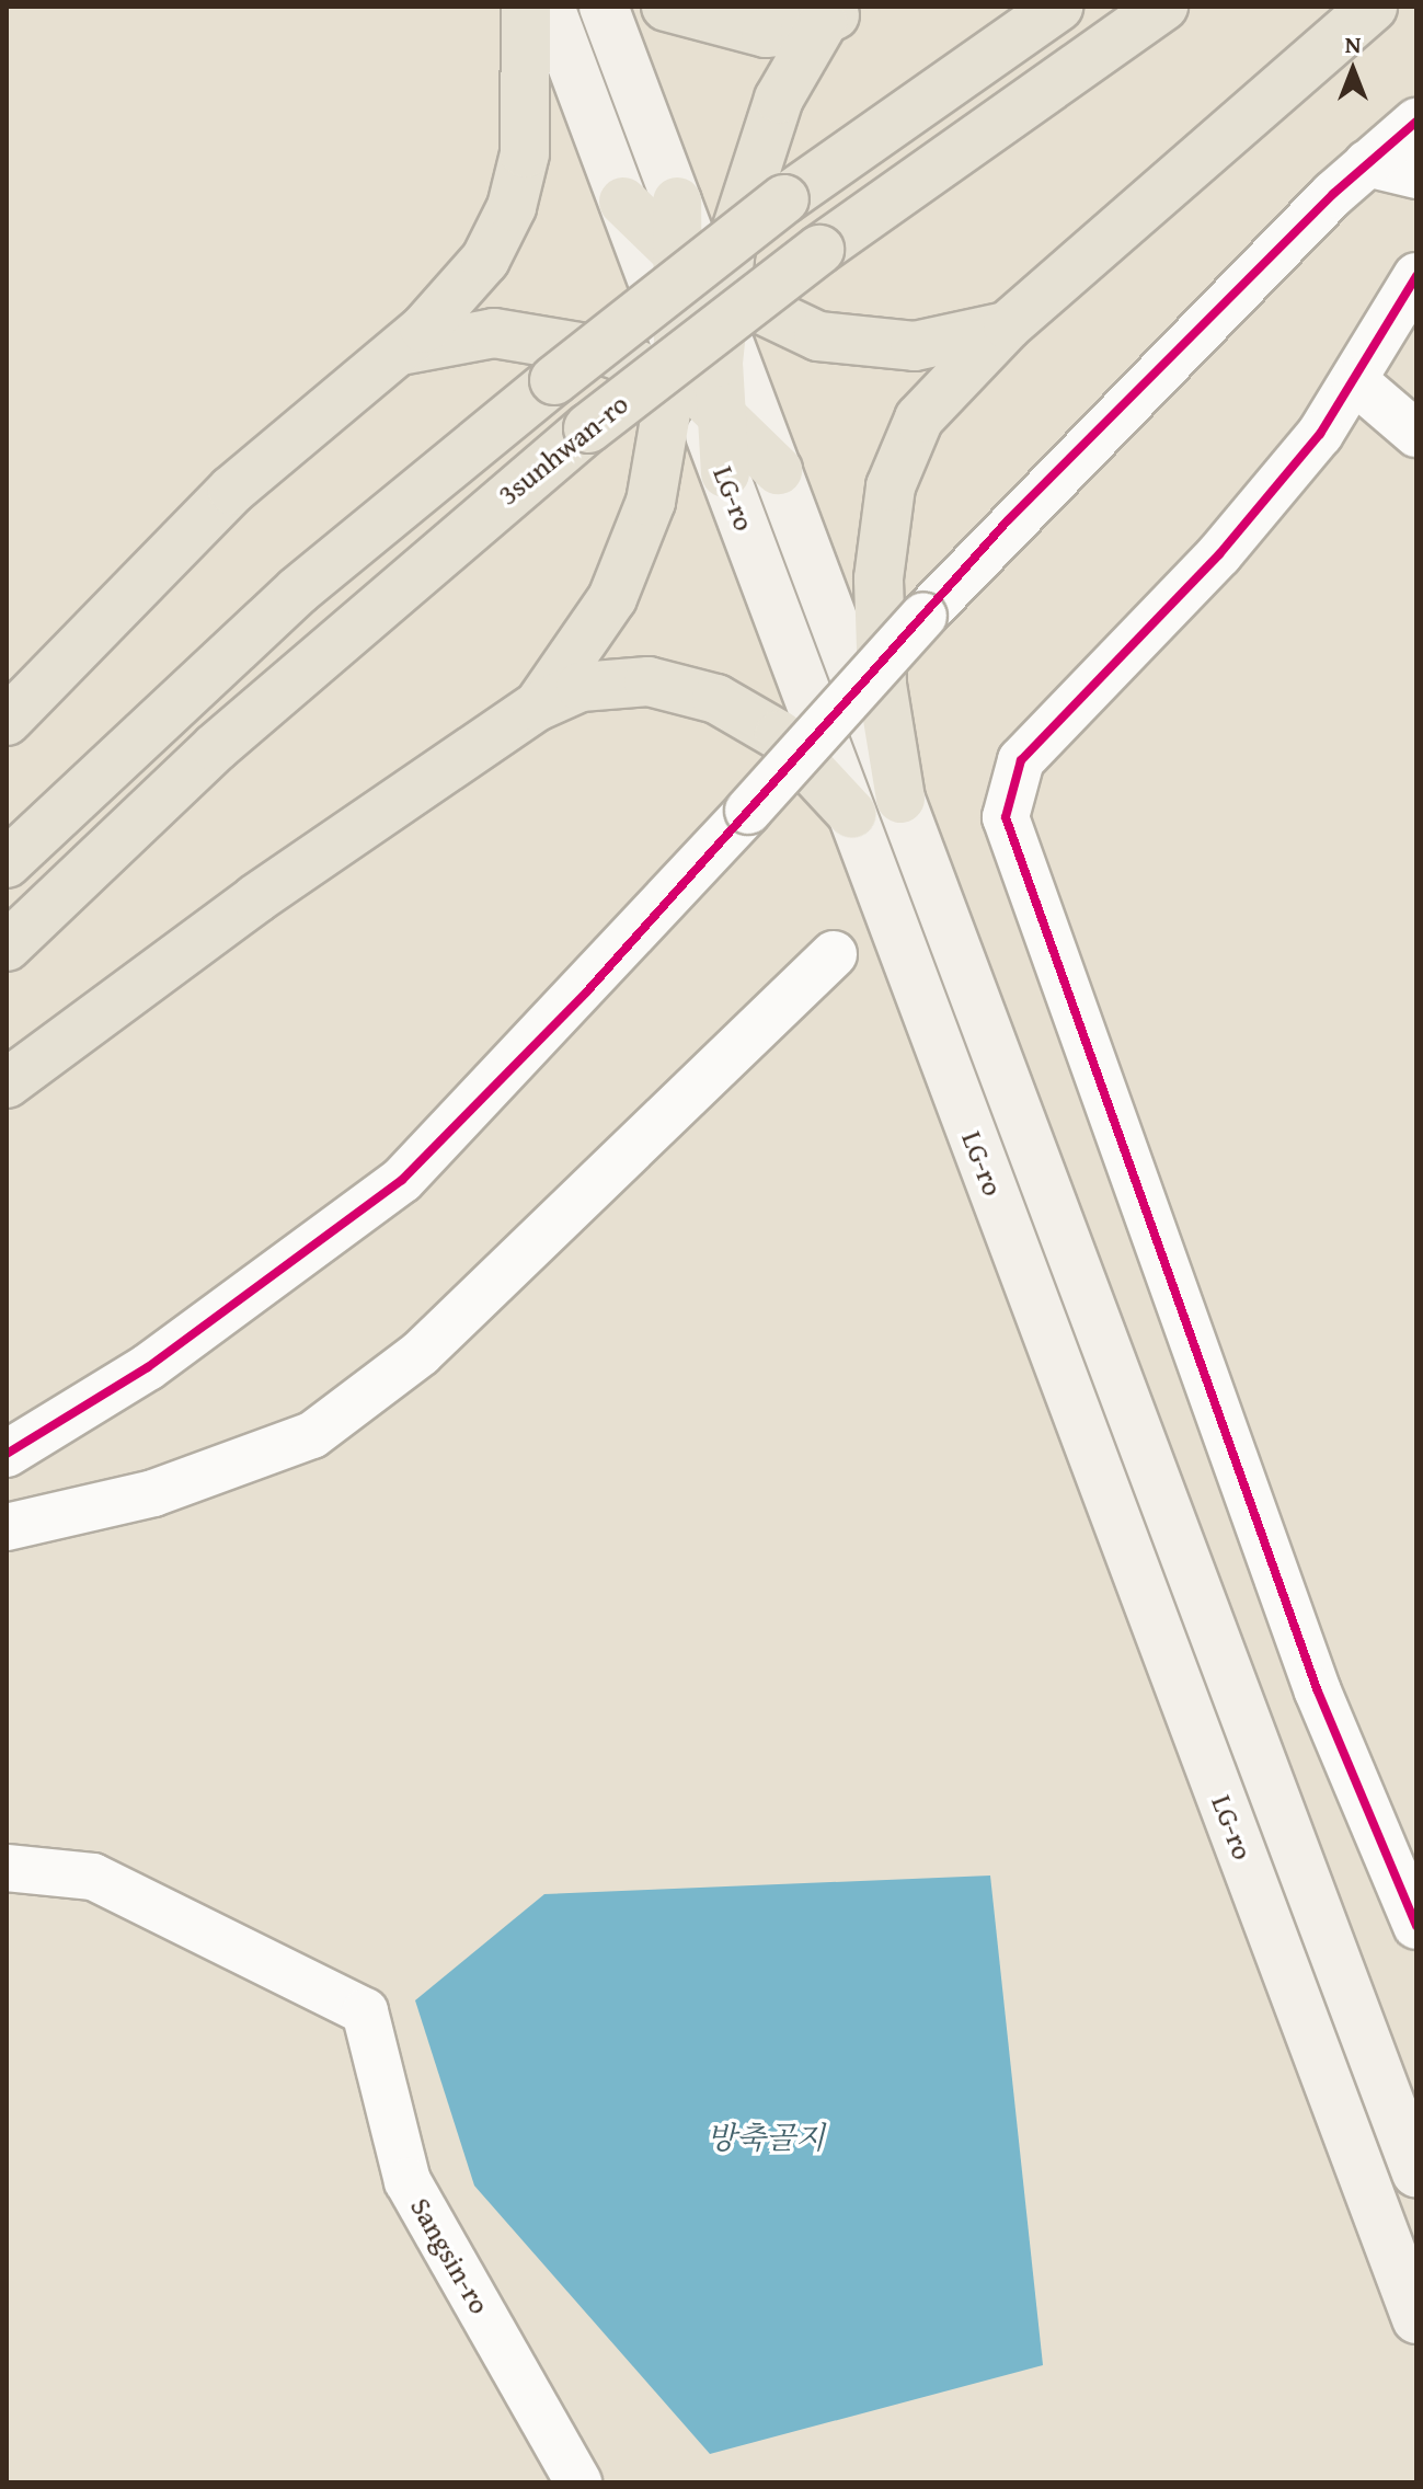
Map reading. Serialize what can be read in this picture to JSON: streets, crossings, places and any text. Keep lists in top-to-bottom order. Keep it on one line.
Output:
{"streets":{"highway":["3sunhwan-ro"],"main road":["LG-ro"],"street":["Sangsin-ro"]},"water":["방축골지"],"north":"top"}
